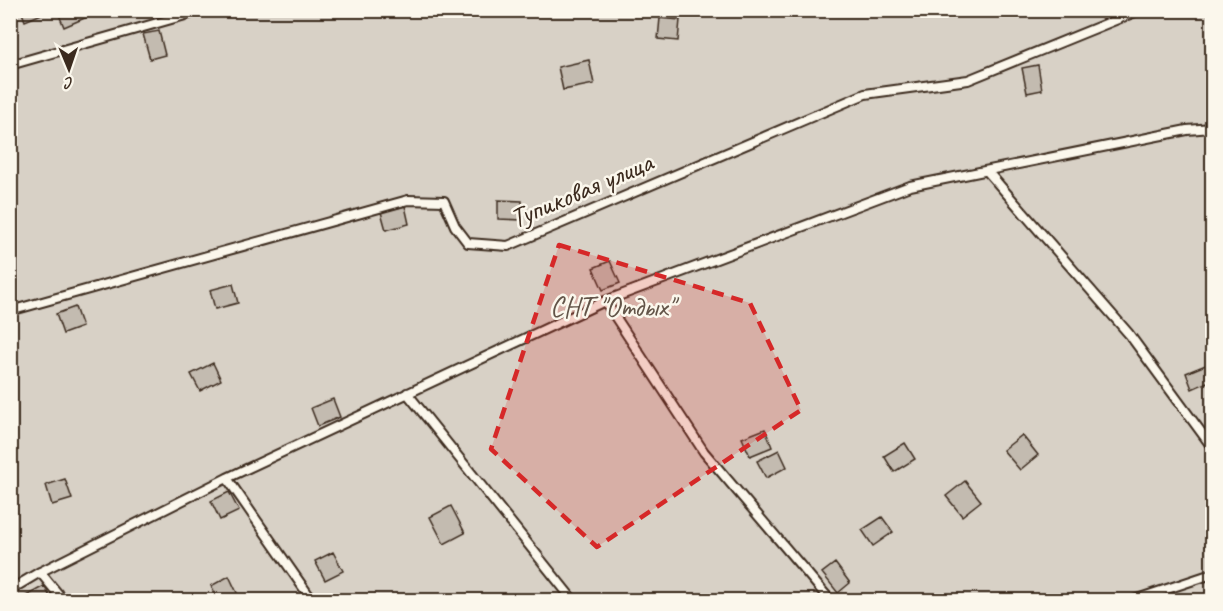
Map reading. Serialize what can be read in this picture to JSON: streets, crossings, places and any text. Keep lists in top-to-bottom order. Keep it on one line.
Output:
{"streets":{"lane":["Тупиковая улица"]},"parks":["СНТ \"Отдых\""],"north":"bottom"}
